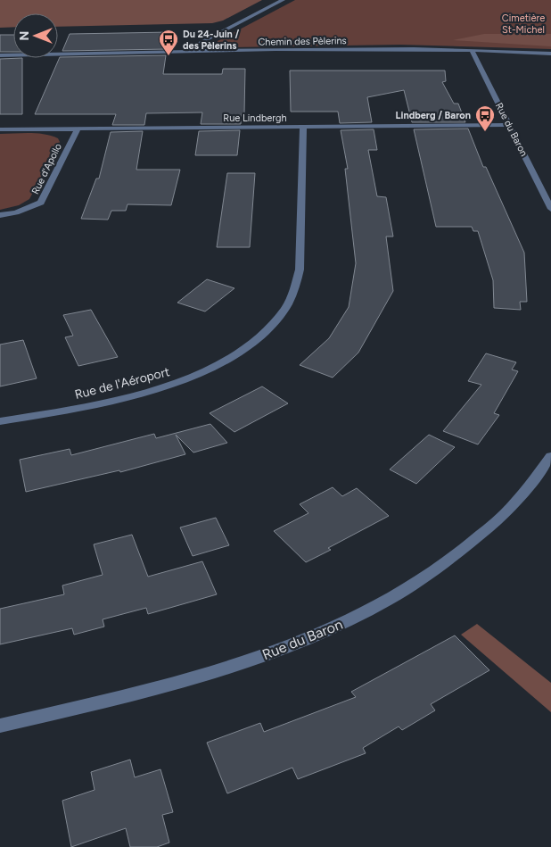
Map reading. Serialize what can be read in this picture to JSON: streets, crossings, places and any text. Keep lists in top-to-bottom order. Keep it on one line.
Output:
{"streets":{"street":["Chemin des Pèlerins","Rue Lindbergh","Rue du Baron","Rue d'Apollo","Rue de l'Aéroport"]},"crossings":[["Chemin des Pèlerins","Rue du Baron"],["Rue Lindbergh","Rue du Baron"],["Rue Lindbergh","Rue d'Apollo"],["Rue Lindbergh","Rue de l'Aéroport"]],"parks":["Cimetière St-Michel"],"places":{"bus stop":["Du 24-Juin / des Pèlerins","Lindberg / Baron"]},"north":"left"}
